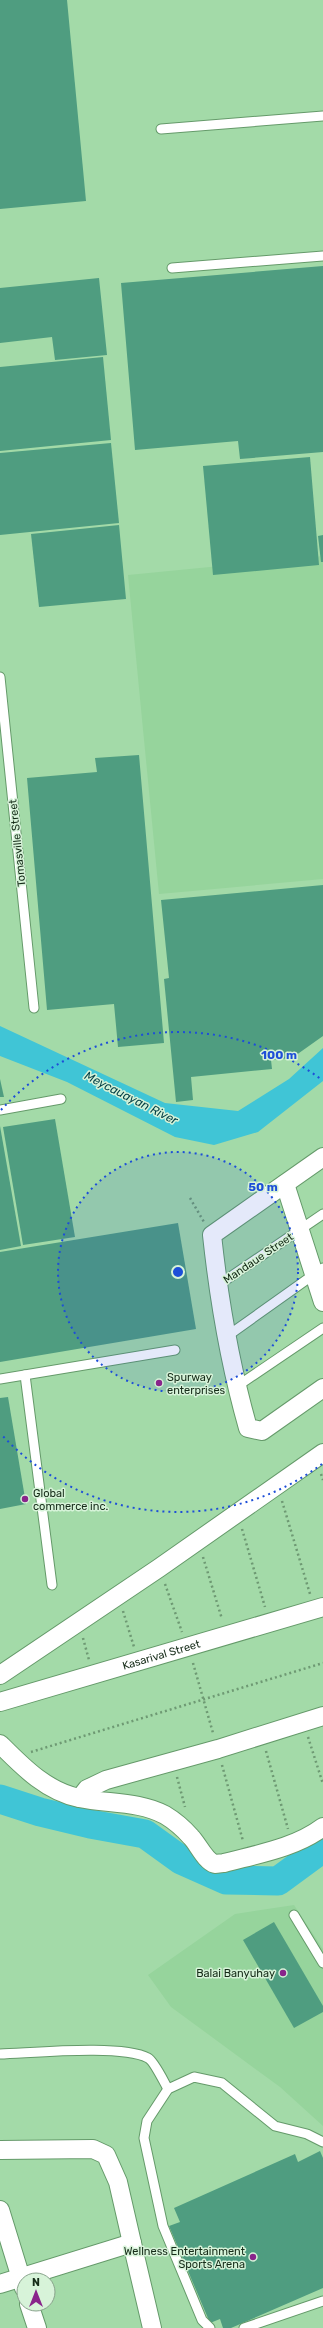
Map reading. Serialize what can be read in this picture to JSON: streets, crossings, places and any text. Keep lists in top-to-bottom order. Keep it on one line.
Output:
{"streets":{"street":["Kasarival Street"],"lane":["Tomasville Street","Mandaue Street"]},"water":["Meycauayan River"],"places":["Spurway enterprises","Global commerce inc.","Balai Banyuhay","Wellness Entertainment Sports Arena"],"north":"top","rings":["100 m","50 m"]}
